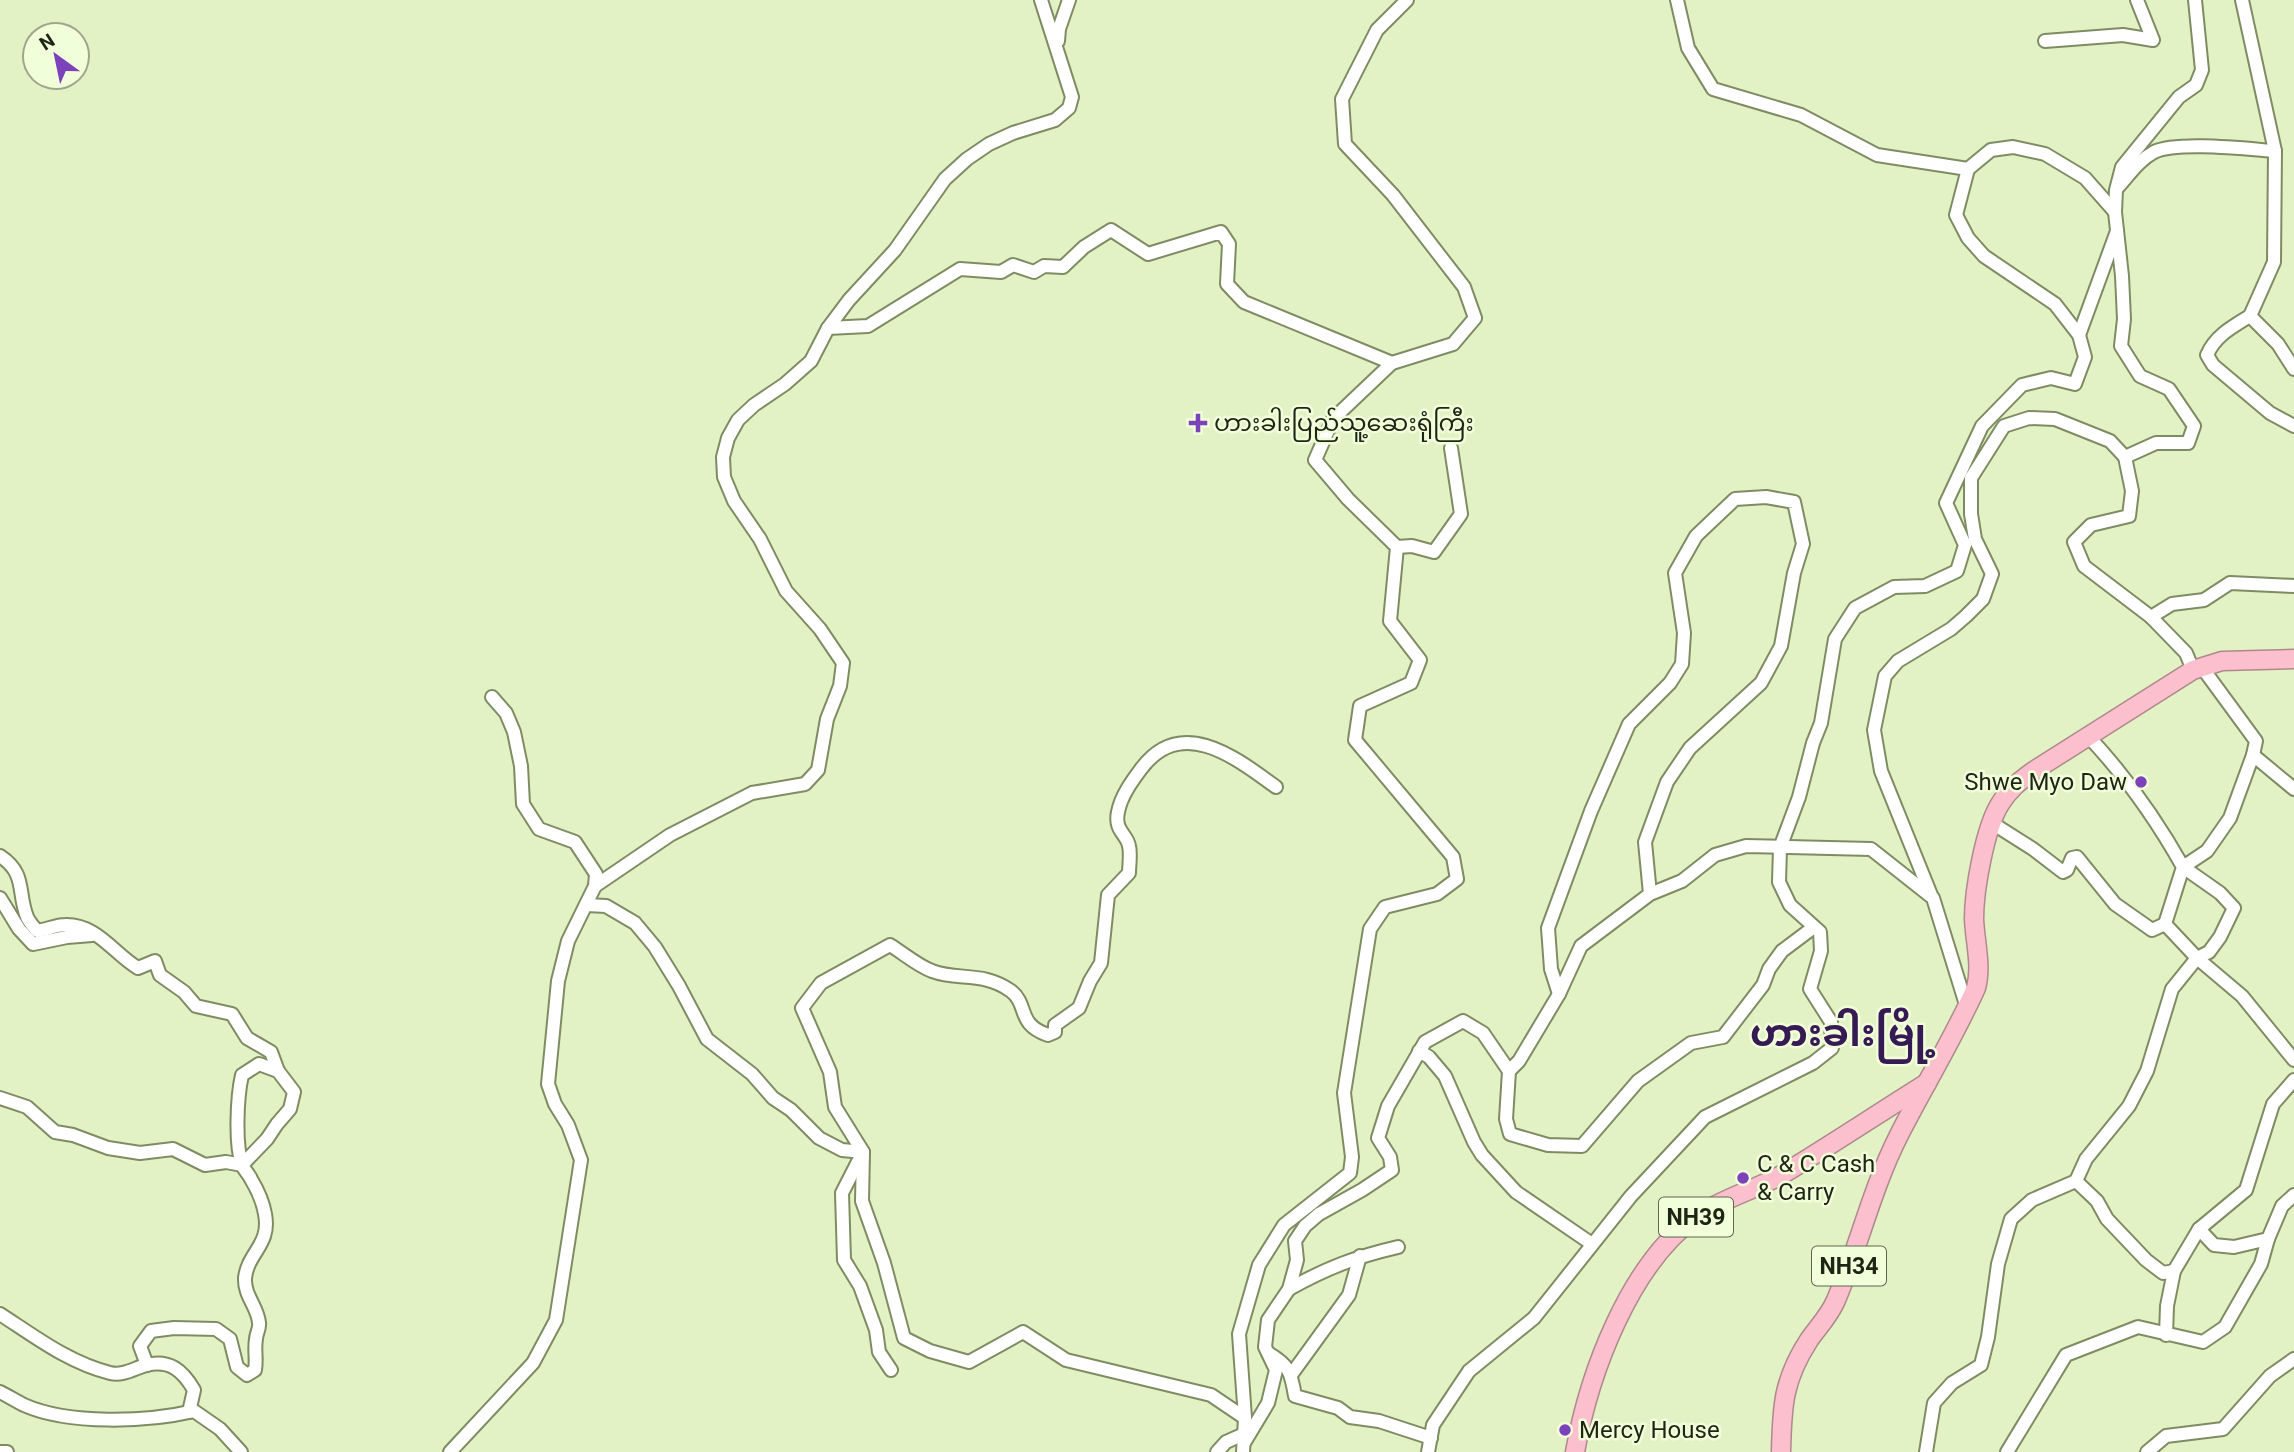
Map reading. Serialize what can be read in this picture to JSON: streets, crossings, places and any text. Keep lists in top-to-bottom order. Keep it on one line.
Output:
{"streets":{"highway":["NH39","NH34"]},"crossings":[["NH39","NH34"]],"districts":["ဟားခါးမြို့"],"places":{"health":["ဟားခါးပြည်သူ့ဆေးရုံကြီး"],"other":["Shwe Myo Daw","C & C Cash & Carry","Mercy House"]},"north":"top left"}
